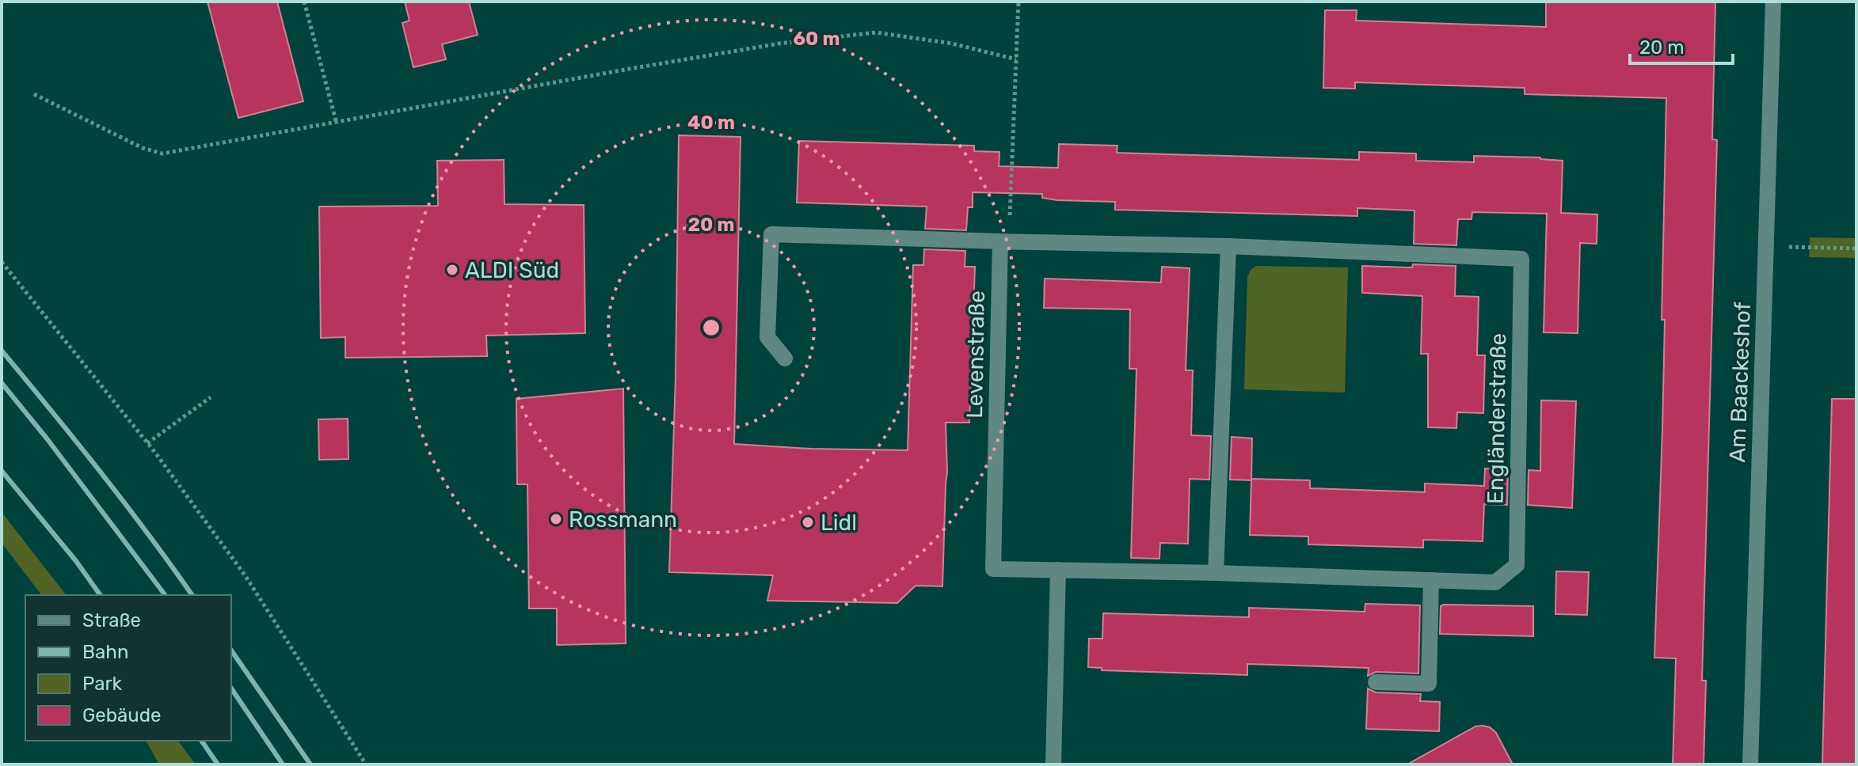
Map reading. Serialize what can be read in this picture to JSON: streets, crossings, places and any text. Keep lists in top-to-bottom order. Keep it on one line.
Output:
{"streets":{"street":["Levenstraße","Am Baackeshof","Engländerstraße"]},"crossings":[["Levenstraße","Engländerstraße"]],"places":["ALDI Süd","Rossmann","Lidl"],"legend":["Straße","Bahn","Park","Gebäude"],"scale_bar":"20 m","rings":["60 m","40 m","20 m"]}
